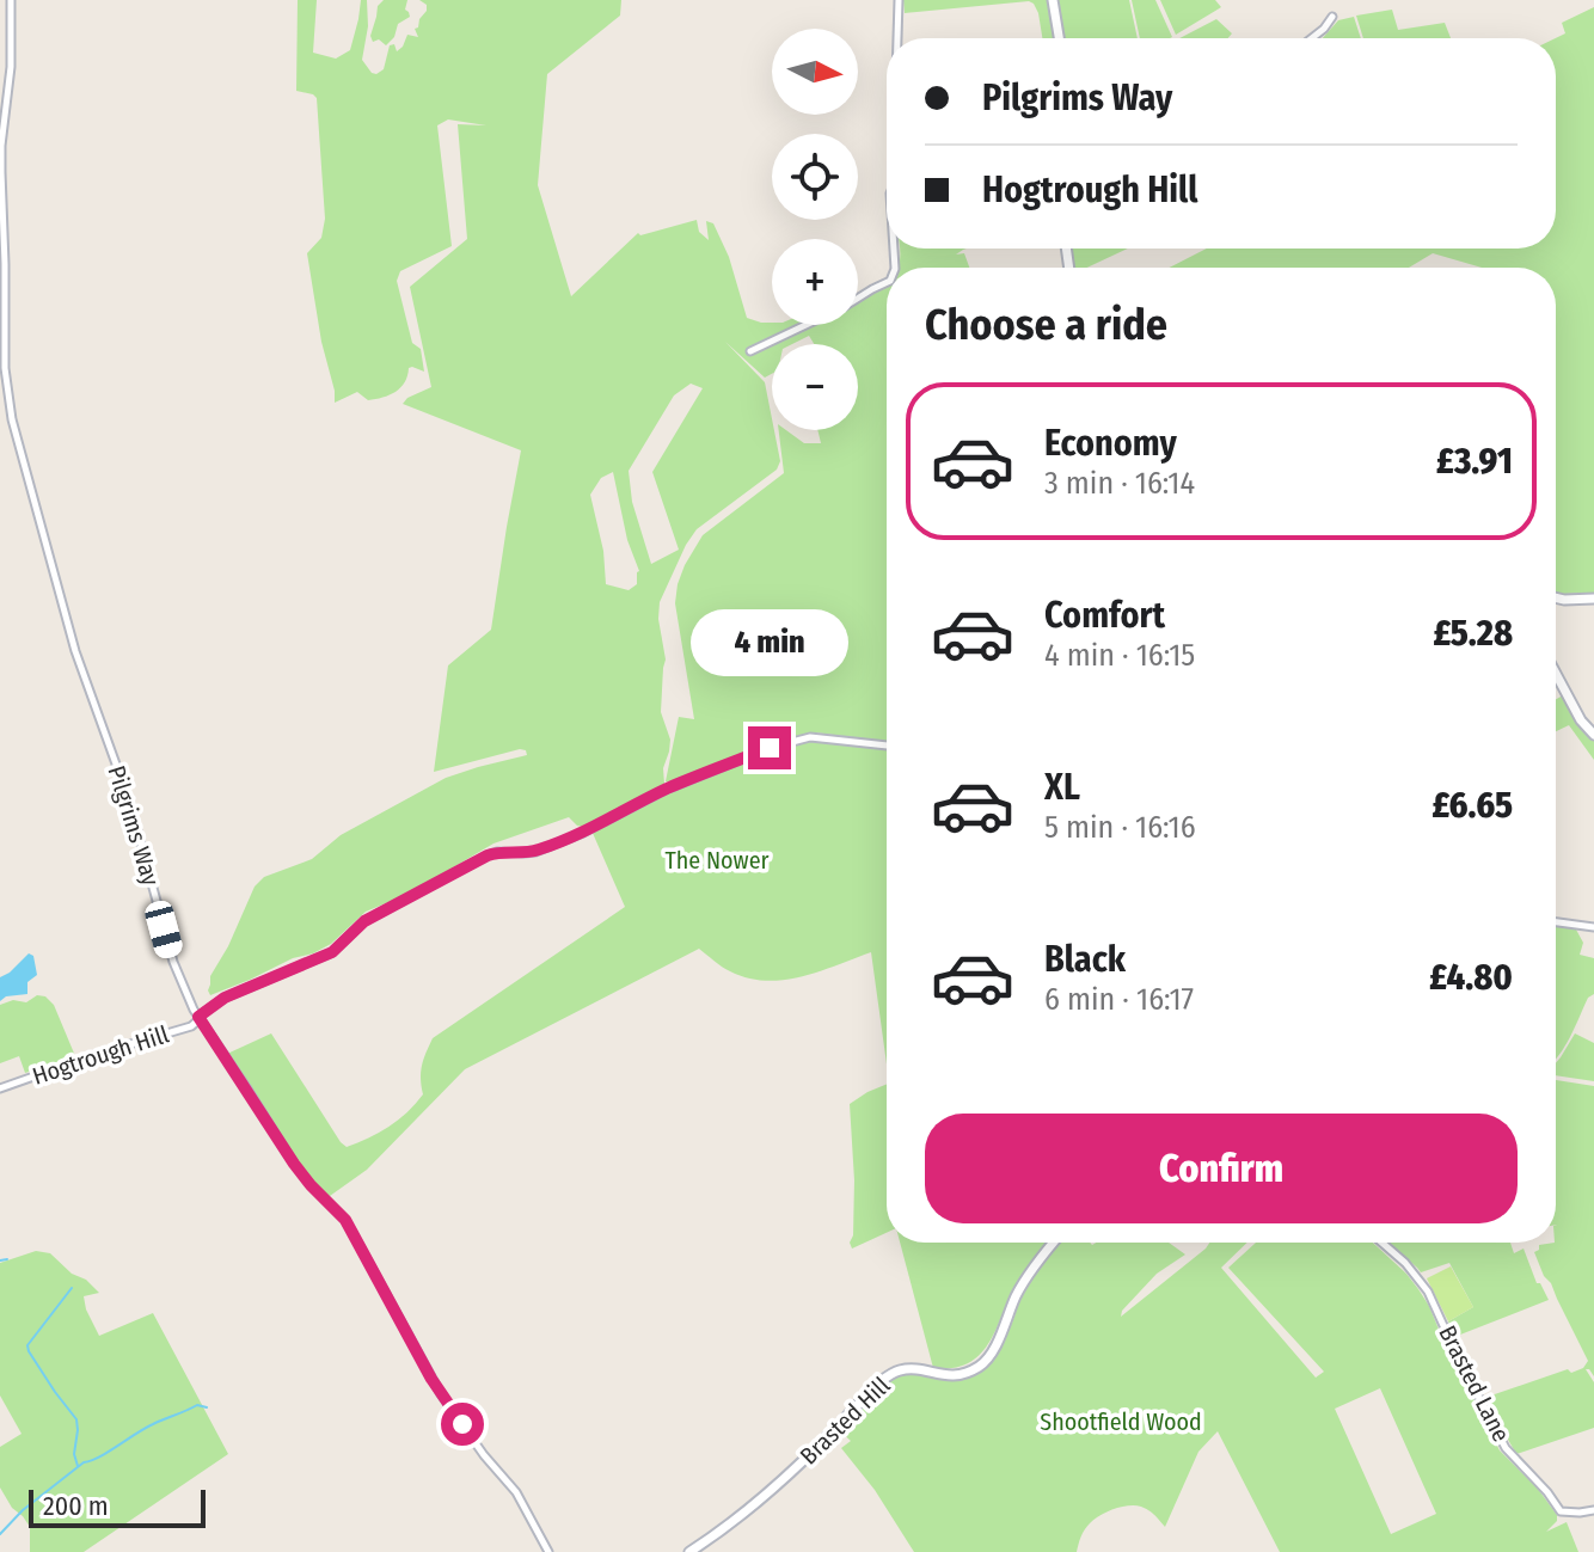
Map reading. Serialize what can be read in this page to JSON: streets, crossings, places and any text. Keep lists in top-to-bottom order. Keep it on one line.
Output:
{"streets":{"street":["Pilgrims Way","Hogtrough Hill","Brasted Lane","Brasted Hill"]},"crossings":[["Pilgrims Way","Hogtrough Hill"]],"parks":["The Nower","Shootfield Wood"],"scale_bar":"200 m","north":"right","page":{"map_buttons":["+","−"],"banner":["Pilgrims Way","Hogtrough Hill"],"heading":"Choose a ride","list":[{"name":"Economy","note":"3 min · 16:14","value":"£3.91"},{"name":"Comfort","note":"4 min · 16:15","value":"£5.28"},{"name":"XL","note":"5 min · 16:16","value":"£6.65"},{"name":"Black","note":"6 min · 16:17","value":"£4.80"}],"bubble":"4 min","buttons":"Confirm","scale":"200 m"}}
